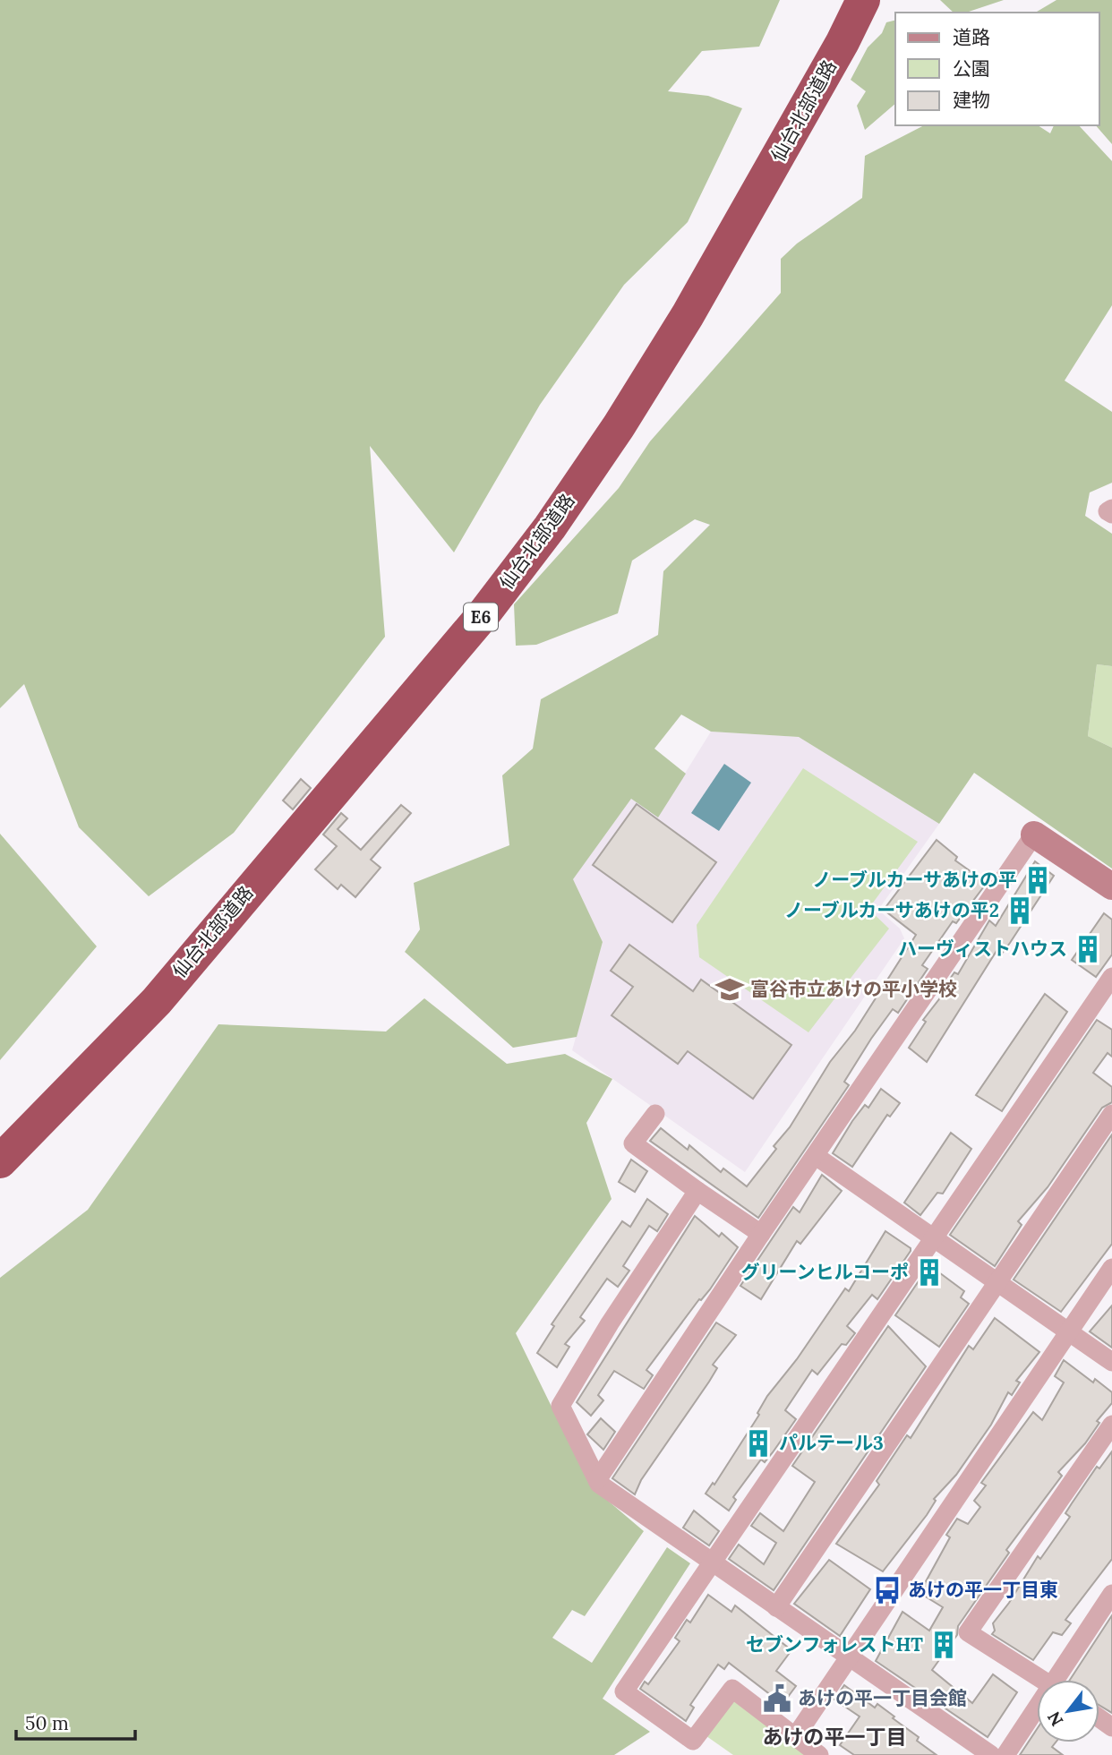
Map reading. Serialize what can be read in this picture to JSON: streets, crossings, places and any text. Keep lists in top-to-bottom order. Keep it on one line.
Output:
{"streets":{"highway":["仙台北部道路","E6"]},"districts":["あけの平一丁目"],"places":{"building":["ノーブルカーサあけの平","ノーブルカーサあけの平2","ハーヴィストハウス","グリーンヒルコーポ","パルテール3","セブンフォレストHT"],"school or university":["富谷市立あけの平小学校"],"bus stop":["あけの平一丁目東"],"public building":["あけの平一丁目会館"]},"legend":["道路","公園","建物"],"scale_bar":"50 m","north":"bottom left"}
